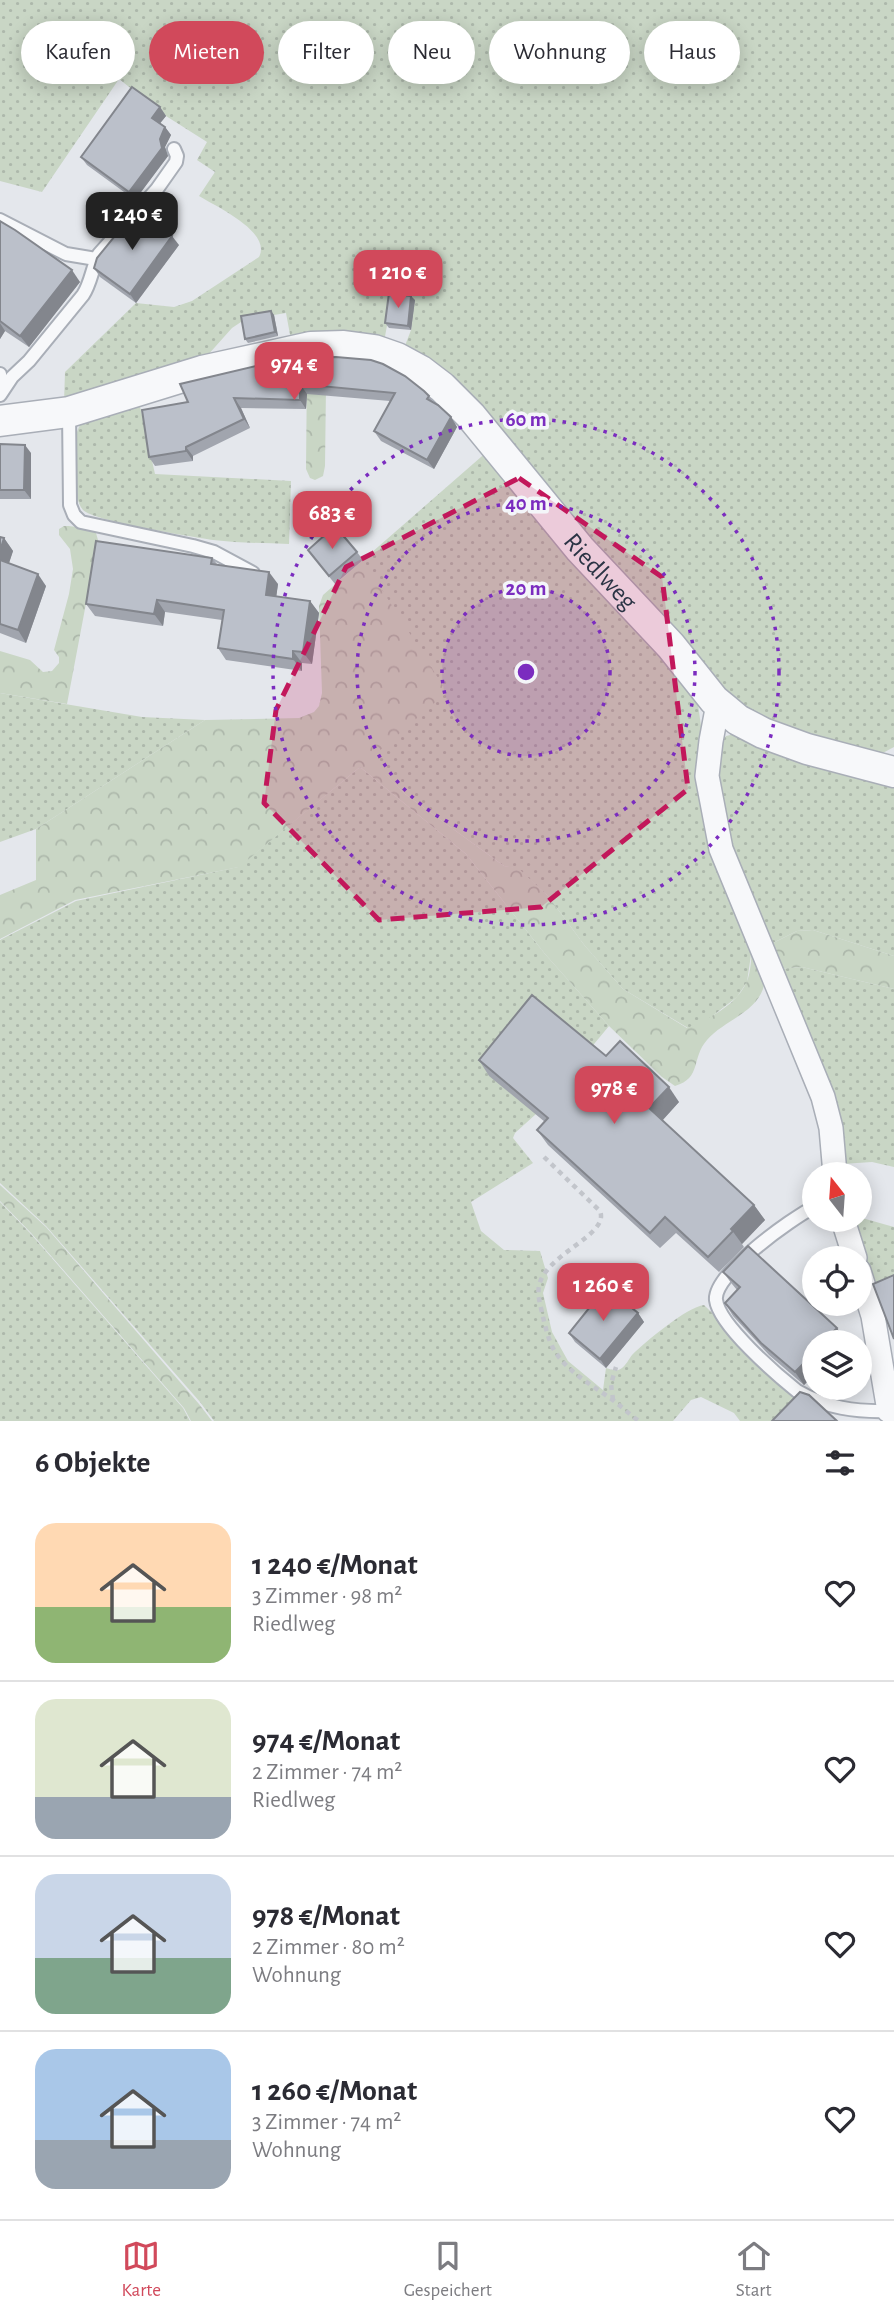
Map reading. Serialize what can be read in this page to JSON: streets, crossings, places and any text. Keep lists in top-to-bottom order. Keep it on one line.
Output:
{"streets":{"street":["Riedlweg"]},"north":"top","page":{"chip":["Kaufen","Mieten","Filter","Neu","Wohnung","Haus"],"price":["1 240 €","1 210 €","974 €","683 €","978 €","1 260 €"],"heading":"6 Objekte","list":[{"name":"1 240 €/Monat","note":"3 Zimmer · 98 m² · Riedlweg"},{"name":"974 €/Monat","note":"2 Zimmer · 74 m² · Riedlweg"},{"name":"978 €/Monat","note":"2 Zimmer · 80 m² · Wohnung"},{"name":"1 260 €/Monat","note":"3 Zimmer · 74 m² · Wohnung"}],"tabs":["Karte","Gespeichert","Start"]},"rings":["60 m","40 m","20 m"]}
